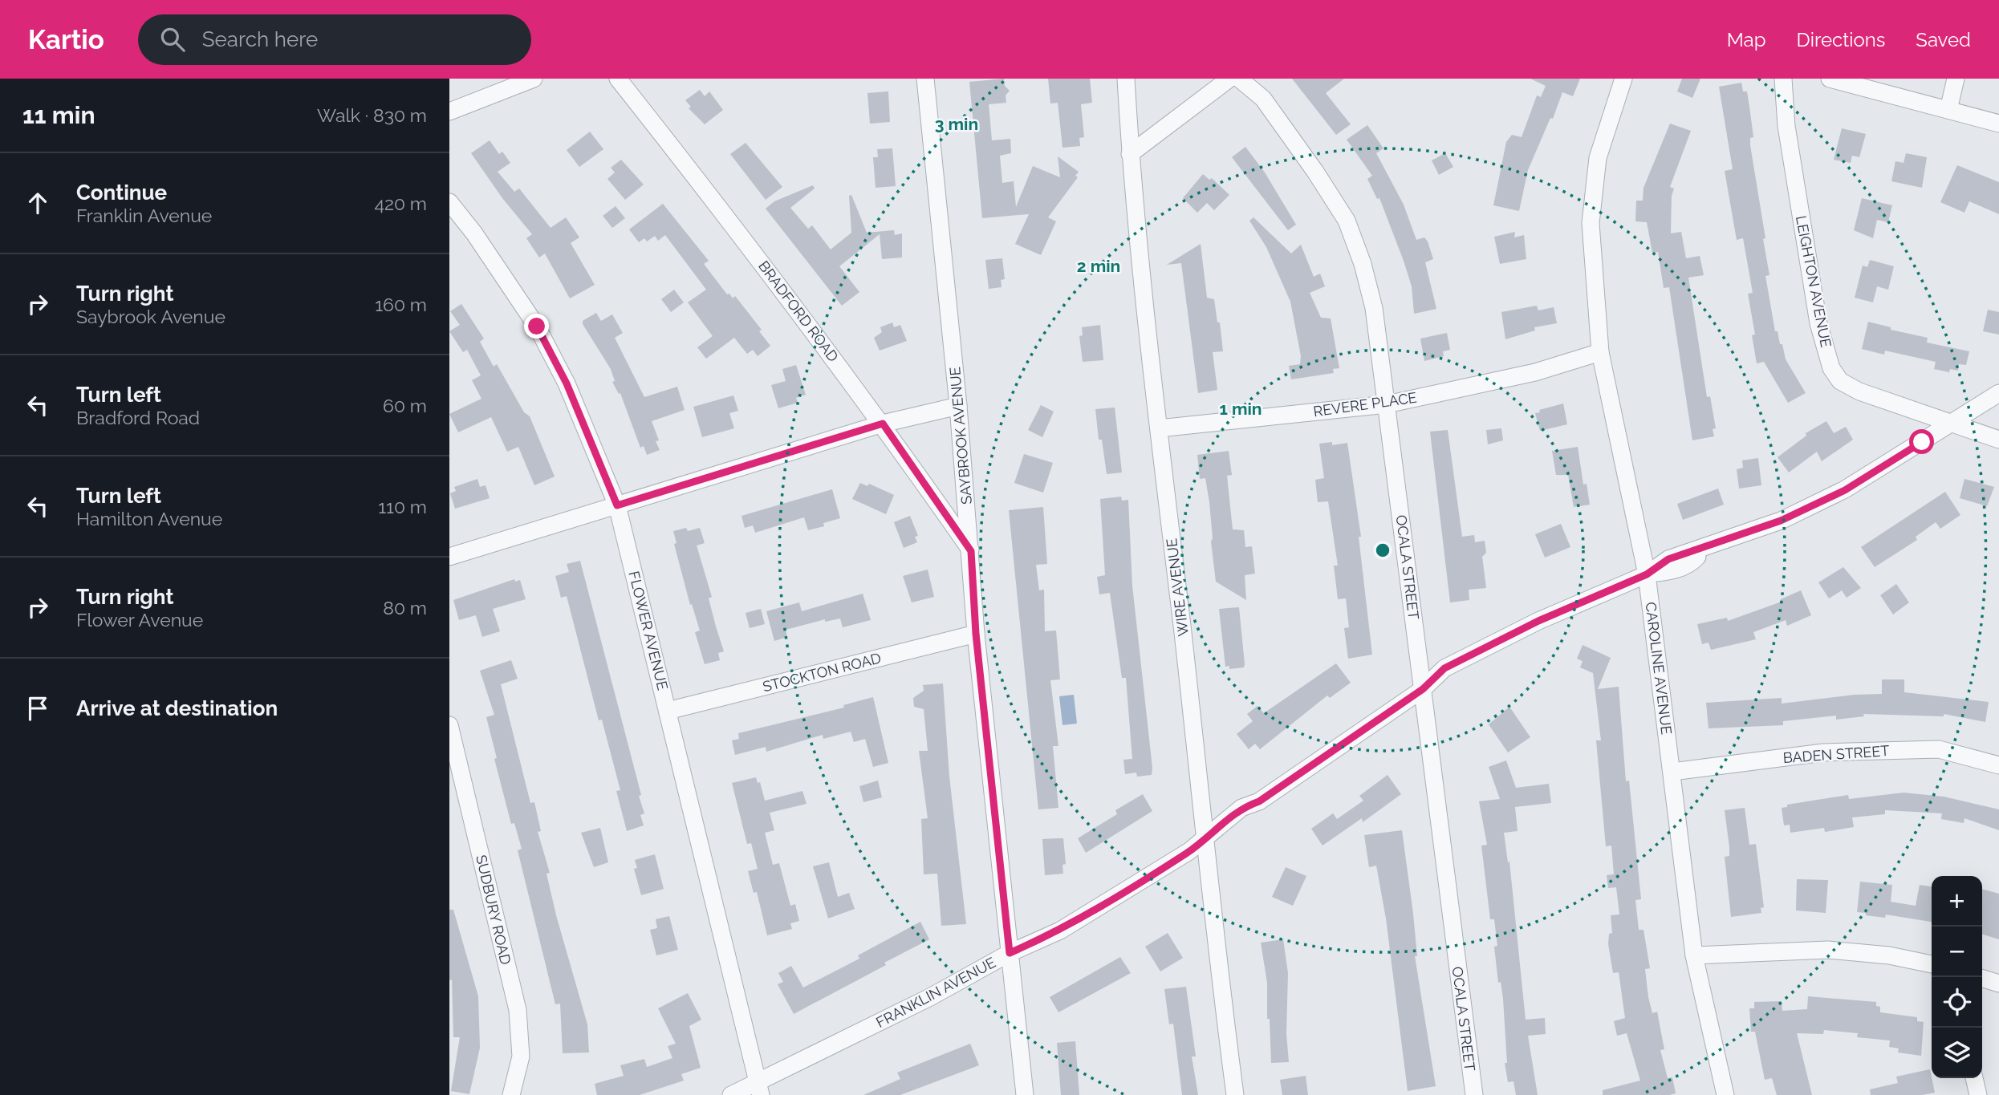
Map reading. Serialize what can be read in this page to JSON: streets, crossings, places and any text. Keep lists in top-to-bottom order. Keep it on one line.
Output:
{"streets":{"street":["LEIGHTON AVENUE","BRADFORD ROAD","REVERE PLACE","SAYBROOK AVENUE","OCALA STREET","WIRE AVENUE","FLOWER AVENUE","CAROLINE AVENUE","STOCKTON ROAD","BADEN STREET","SUDBURY ROAD","FRANKLIN AVENUE"]},"crossings":[["LEIGHTON AVENUE","FRANKLIN AVENUE"],["BRADFORD ROAD","SAYBROOK AVENUE"],["REVERE PLACE","OCALA STREET"],["REVERE PLACE","WIRE AVENUE"],["REVERE PLACE","CAROLINE AVENUE"],["SAYBROOK AVENUE","STOCKTON ROAD"],["SAYBROOK AVENUE","FRANKLIN AVENUE"],["OCALA STREET","FRANKLIN AVENUE"],["WIRE AVENUE","FRANKLIN AVENUE"],["FLOWER AVENUE","STOCKTON ROAD"],["FLOWER AVENUE","FRANKLIN AVENUE"],["CAROLINE AVENUE","BADEN STREET"],["CAROLINE AVENUE","FRANKLIN AVENUE"]],"page":{"header":"Kartio","search":"Search here","nav":["Map","Directions","Saved"],"heading":["11 min","Walk · 830 m"],"list":[["Continue","Franklin Avenue","420 m"],["Turn right","Saybrook Avenue","160 m"],["Turn left","Bradford Road","60 m"],["Turn left","Hamilton Avenue","110 m"],["Turn right","Flower Avenue","80 m"],"Arrive at destination"],"map_buttons":["+","−"]},"rings":["3 min","2 min","1 min"]}
